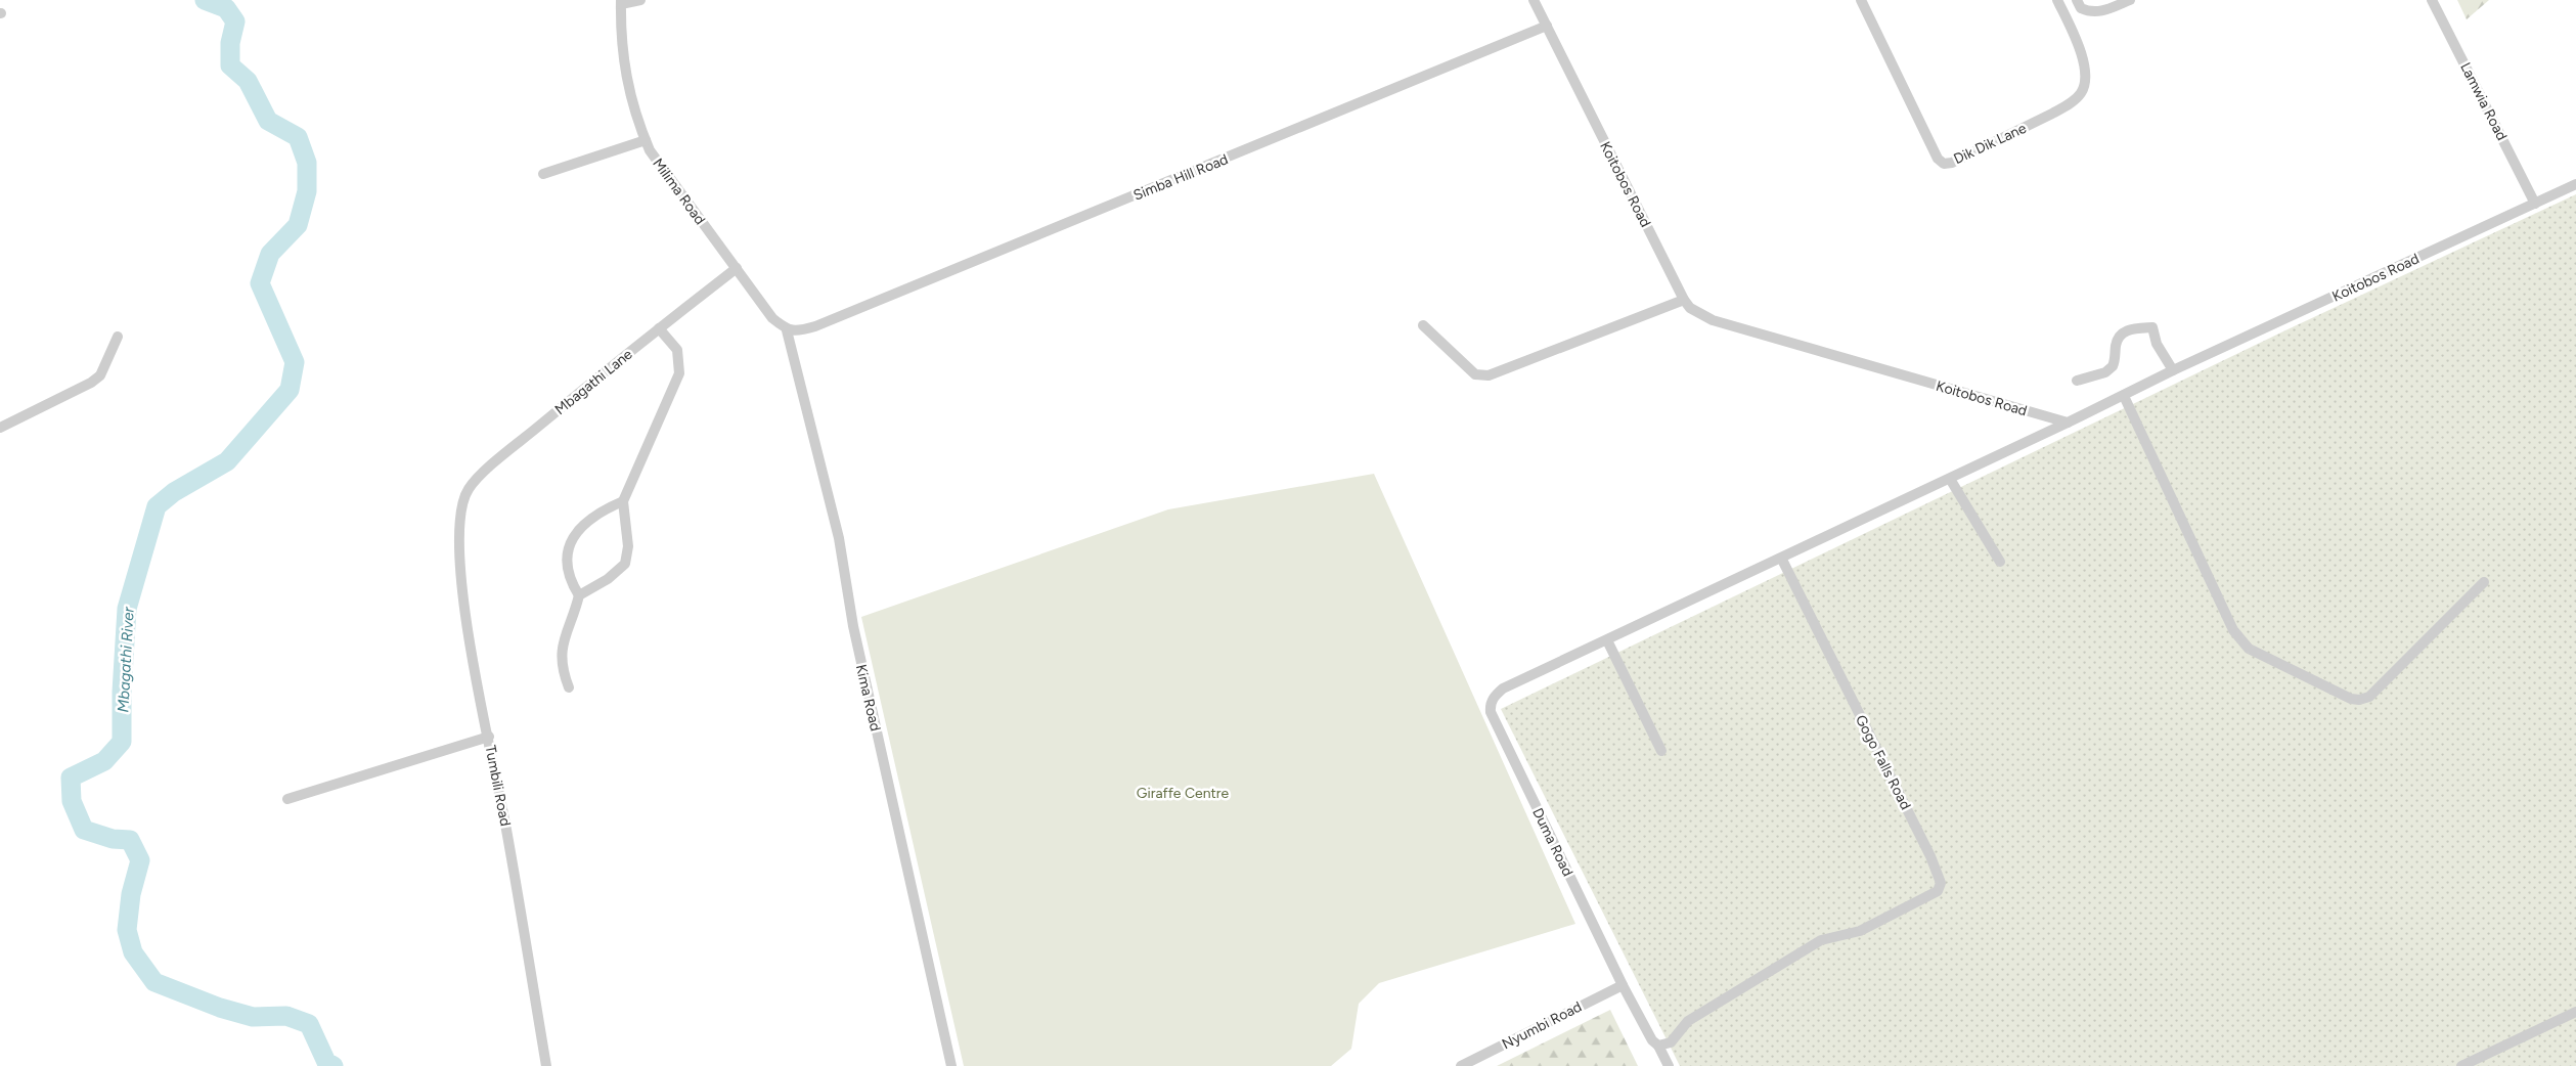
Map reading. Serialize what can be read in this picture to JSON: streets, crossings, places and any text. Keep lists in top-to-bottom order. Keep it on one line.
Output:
{"streets":{"street":["Lamwia Road","Dik Dik Lane","Simba Hill Road","Koitobos Road","Milima Road","Mbagathi Lane","Kima Road","Gogo Falls Road","Tumbili Road","Duma Road","Nyumbi Road"]},"crossings":[["Lamwia Road","Koitobos Road"],["Simba Hill Road","Koitobos Road"],["Simba Hill Road","Milima Road"],["Simba Hill Road","Kima Road"],["Milima Road","Mbagathi Lane"],["Milima Road","Kima Road"],["Mbagathi Lane","Tumbili Road"],["Gogo Falls Road","Duma Road"],["Duma Road","Nyumbi Road"]],"water":["Mbagathi River"],"parks":["Giraffe Centre"]}
